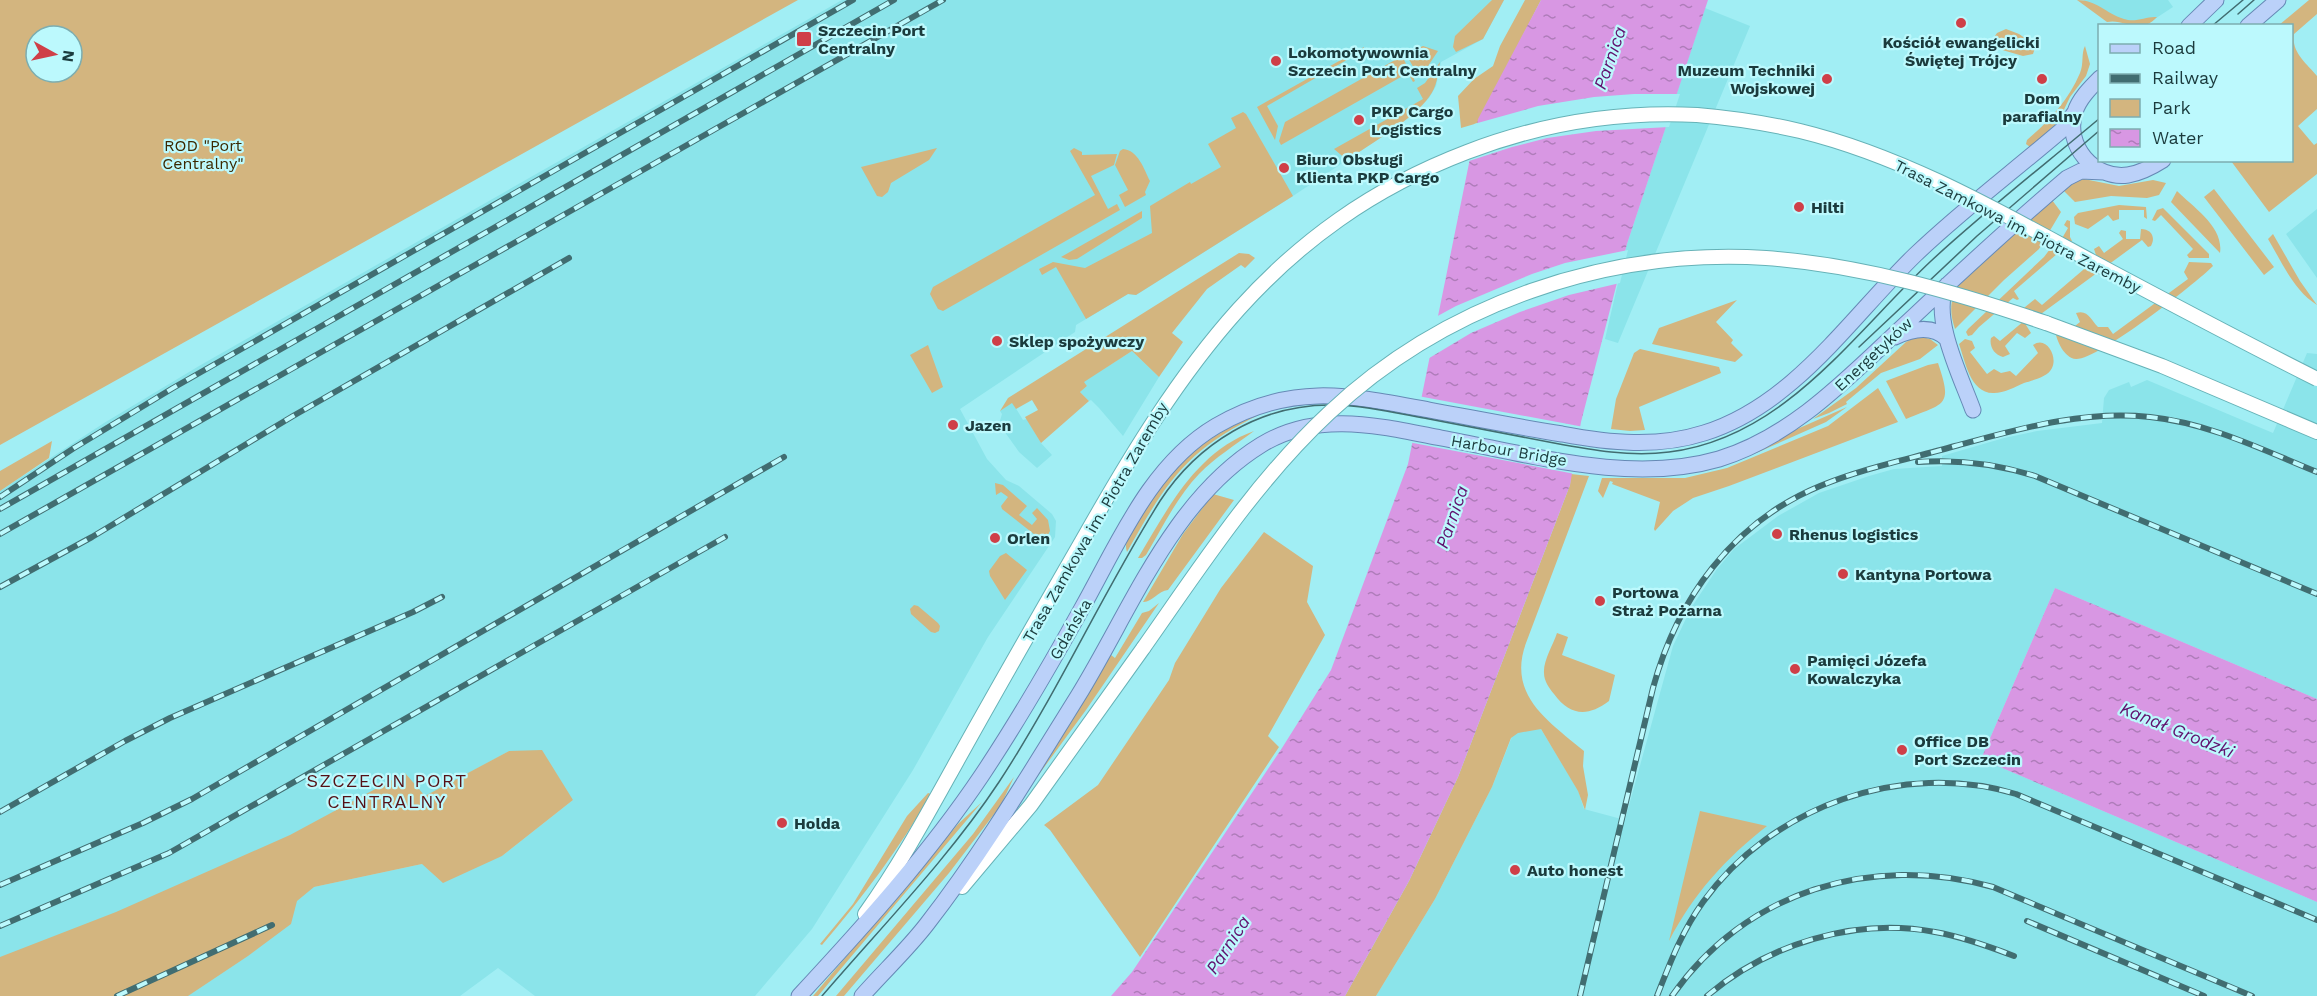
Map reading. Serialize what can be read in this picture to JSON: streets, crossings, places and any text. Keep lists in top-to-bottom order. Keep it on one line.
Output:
{"streets":{"main road":["Trasa Zamkowa im. Piotra Zaremby","Energetyków","Harbour Bridge","Gdańska"]},"crossings":[["Trasa Zamkowa im. Piotra Zaremby","Gdańska"],["Energetyków","Harbour Bridge"],["Harbour Bridge","Gdańska"]],"districts":["SZCZECIN PORT CENTRALNY"],"water":["Parnica","Kanał Grodzki"],"parks":["ROD \"Port Centralny\""],"places":{"other":["Kościół ewangelicki Świętej Trójcy","Lokomotywownia Szczecin Port Centralny","Muzeum Techniki Wojskowej","Dom parafialny","PKP Cargo Logistics","Biuro Obsługi Klienta PKP Cargo","Hilti","Sklep spożywczy","Jazen","Rhenus logistics","Orlen","Kantyna Portowa","Portowa Straż Pożarna","Pamięci Józefa Kowalczyka","Office DB Port Szczecin","Holda","Auto honest"],"transit":["Szczecin Port Centralny"]},"legend":["Road","Railway","Park","Water"],"north":"right"}
